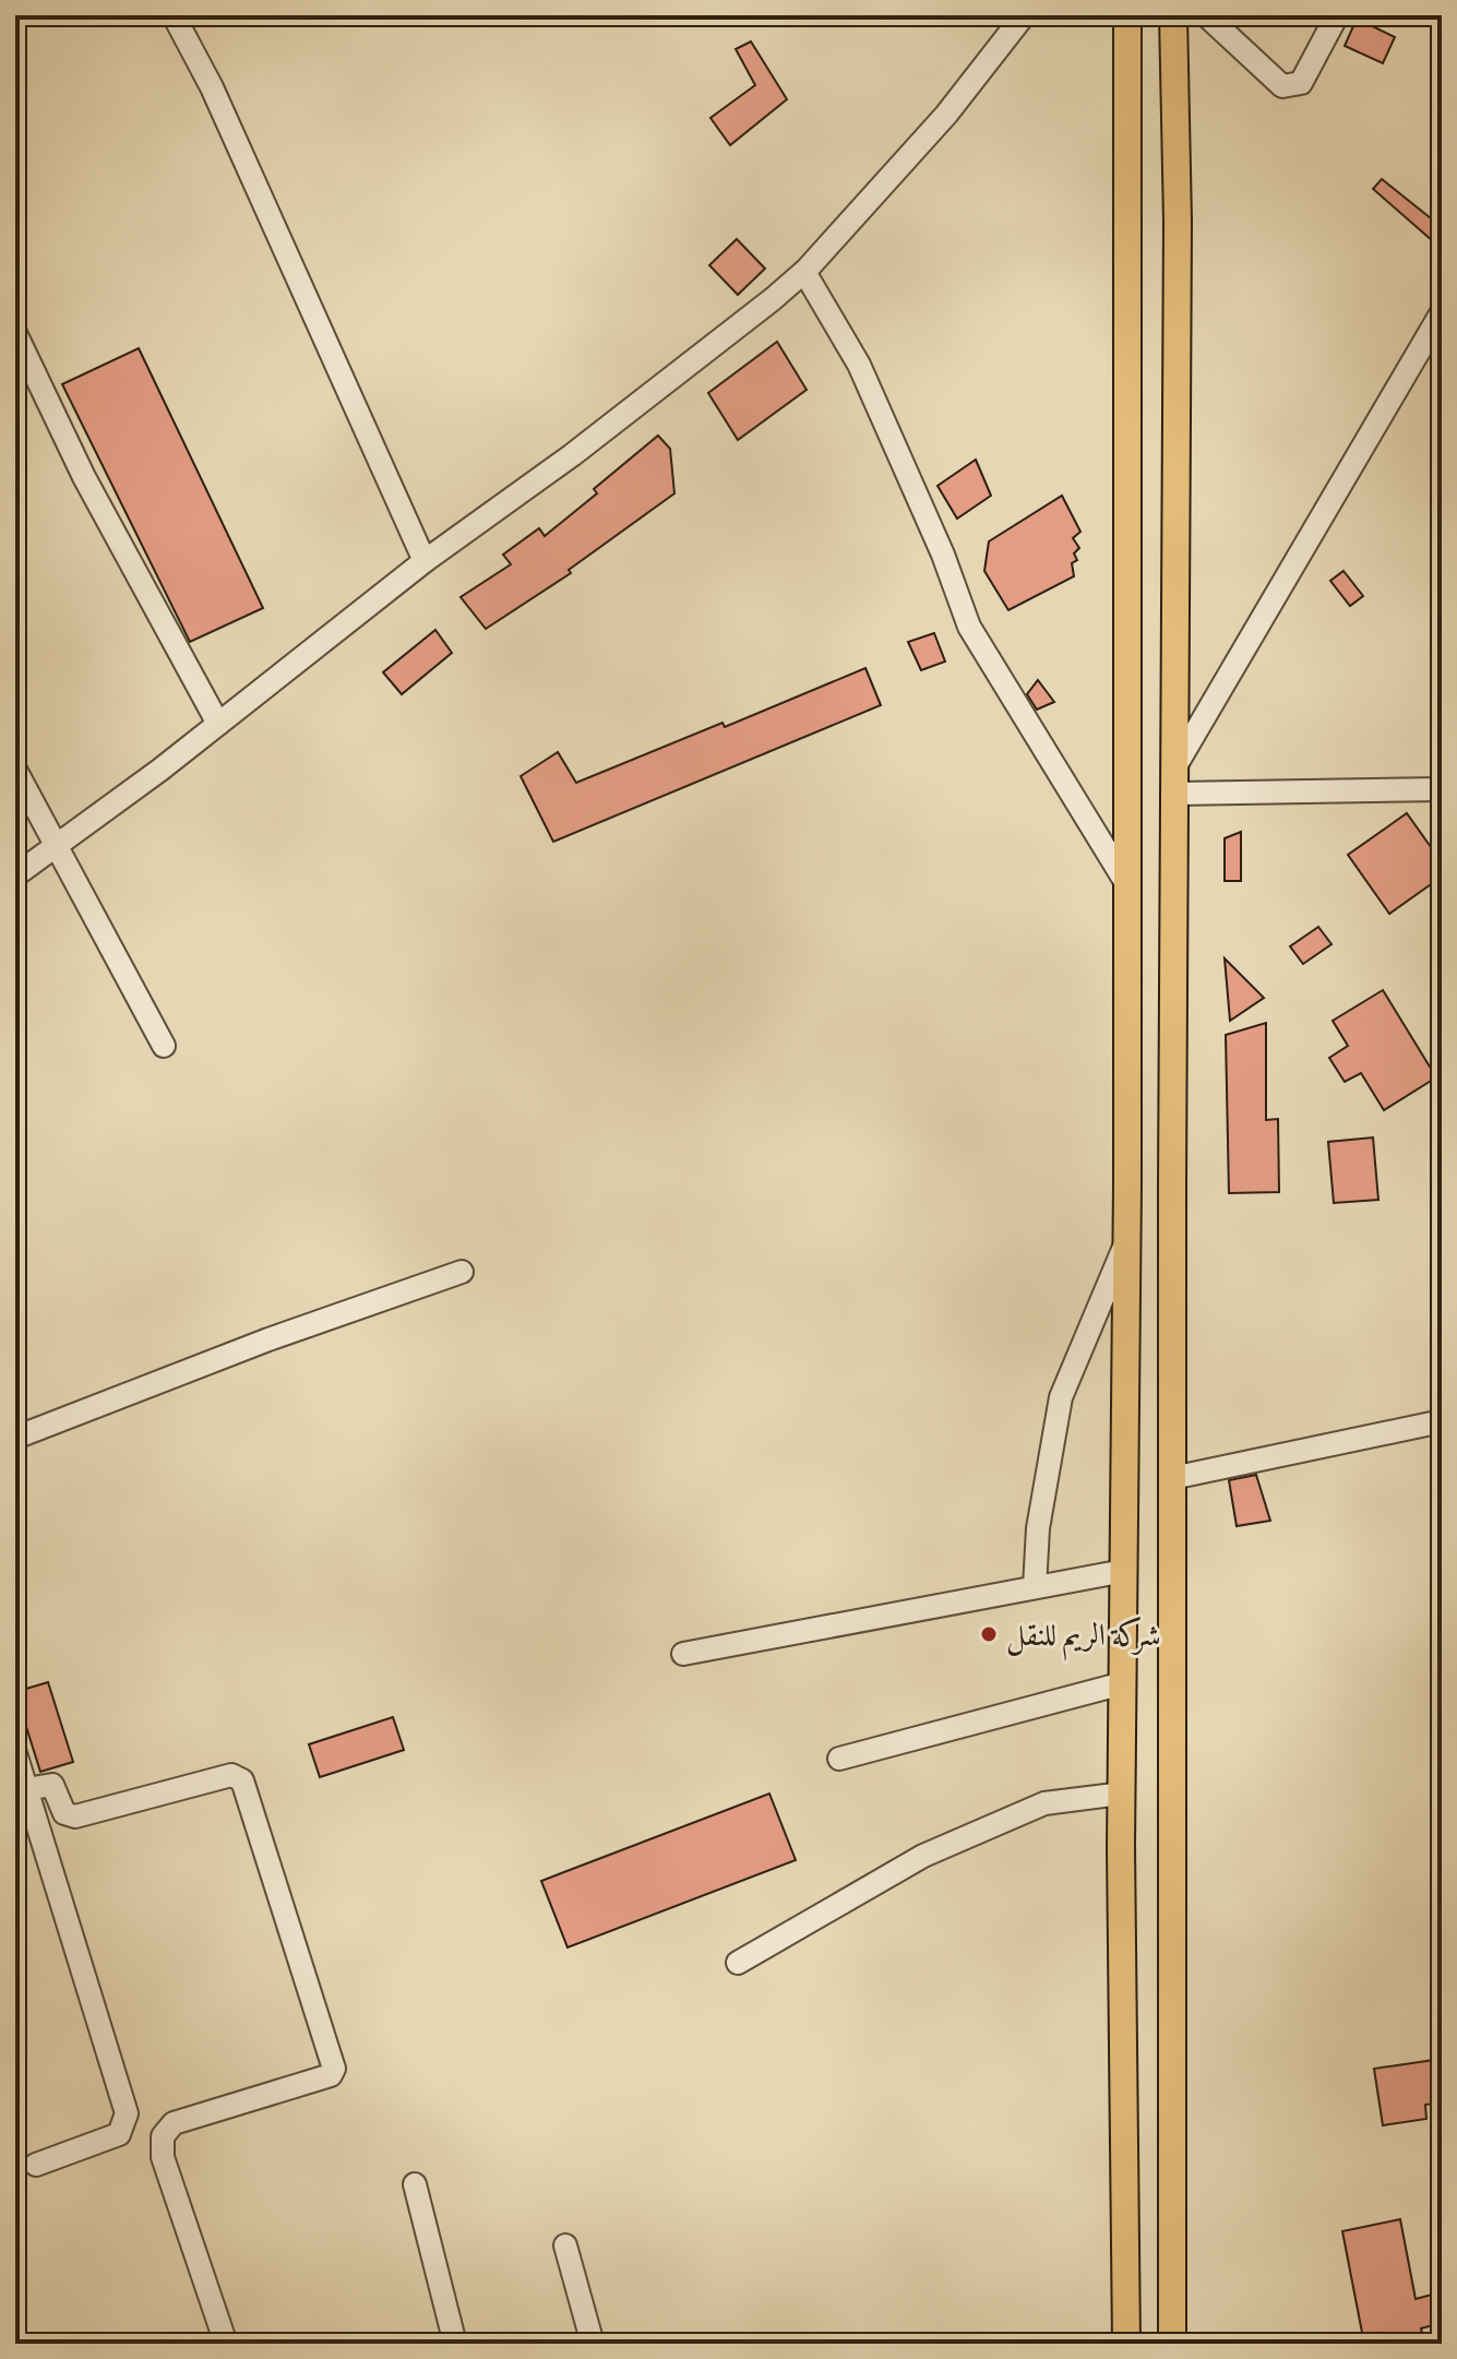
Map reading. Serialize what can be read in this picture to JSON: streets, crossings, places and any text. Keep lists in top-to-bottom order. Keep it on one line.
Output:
{"places":["شركة الريم للنقل"]}
